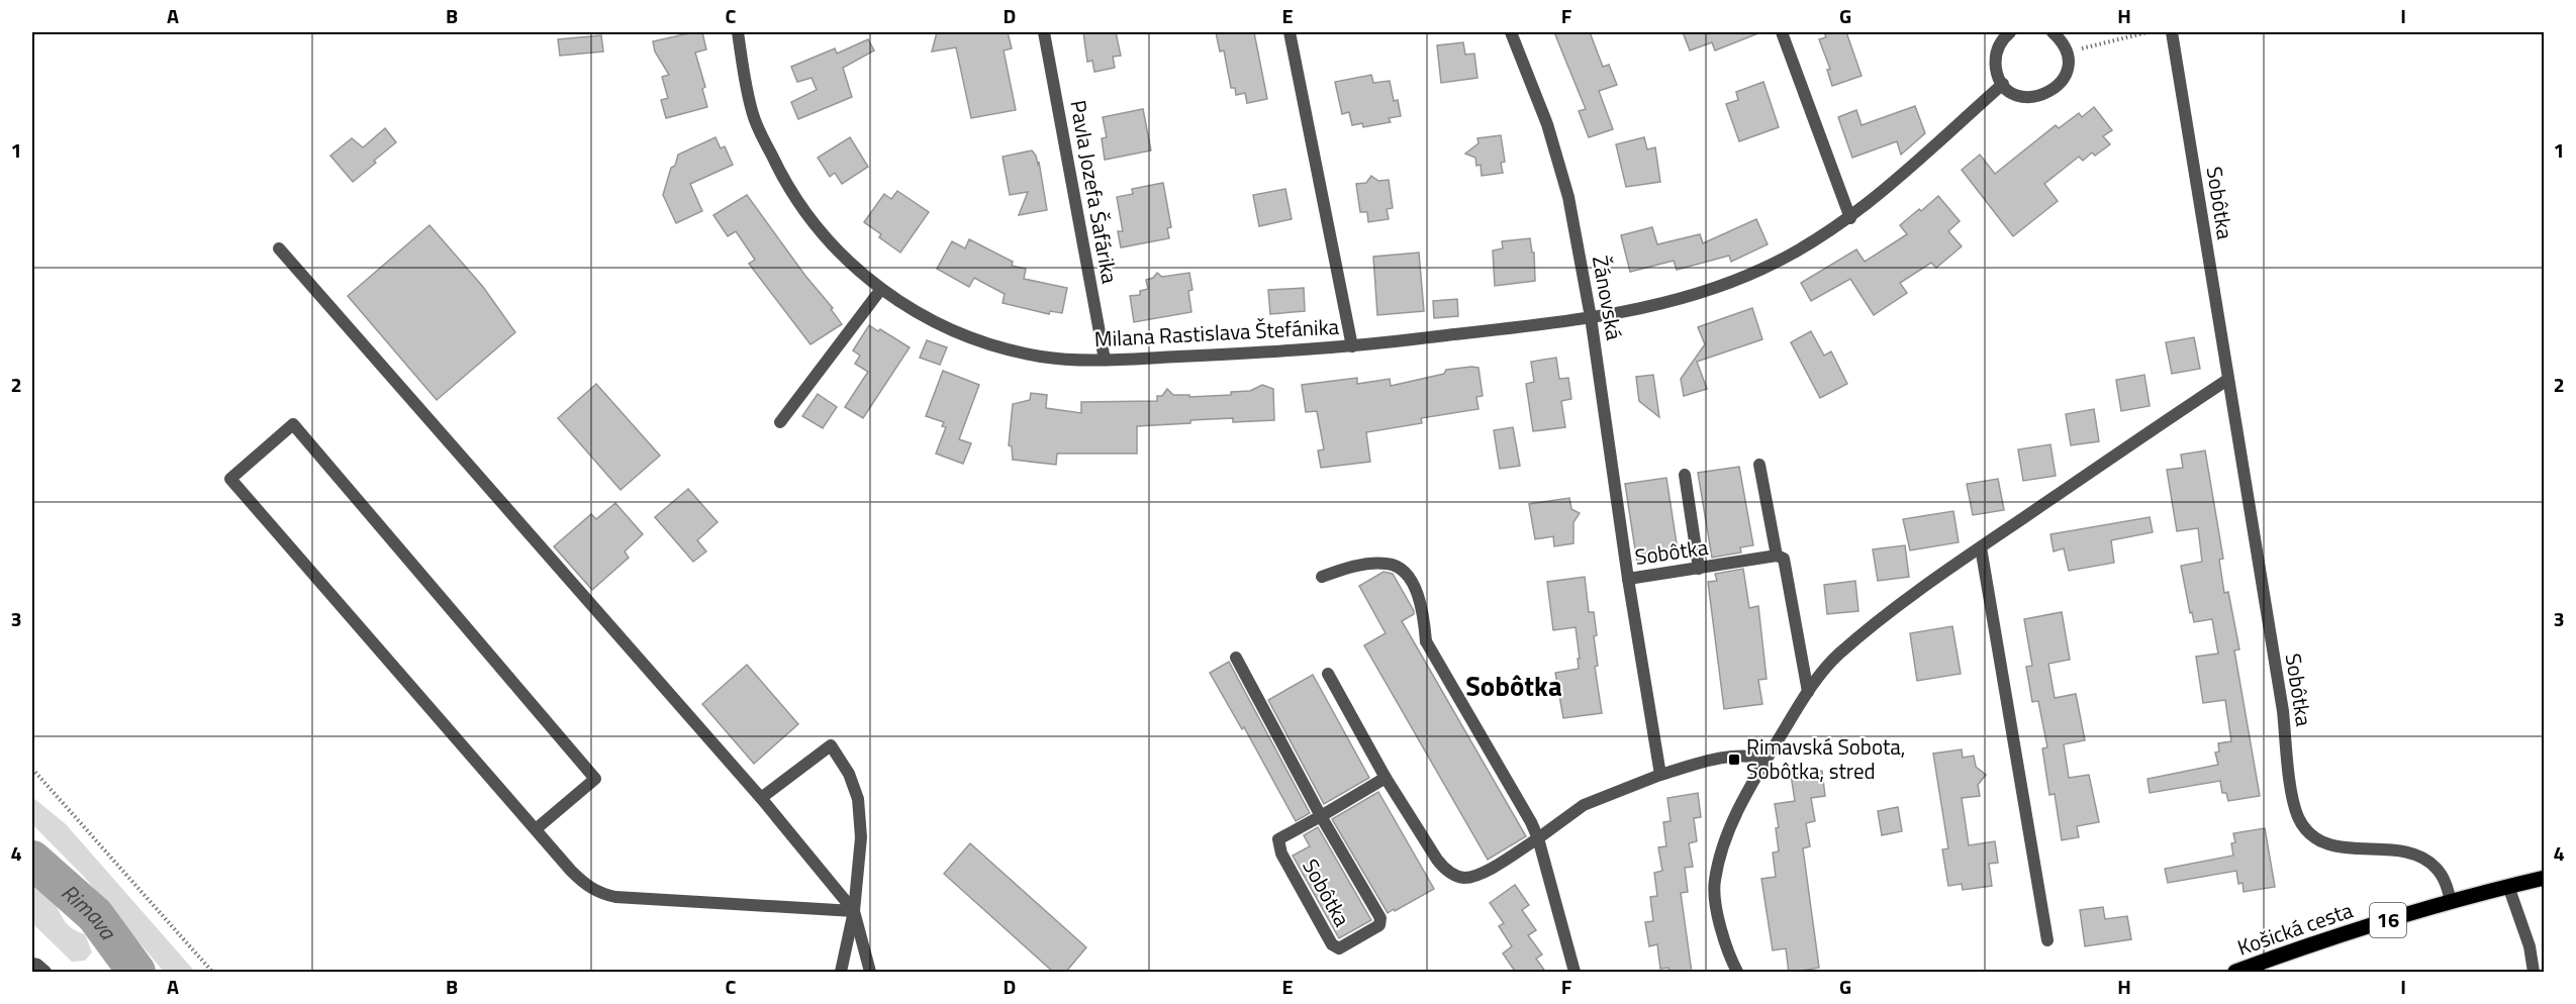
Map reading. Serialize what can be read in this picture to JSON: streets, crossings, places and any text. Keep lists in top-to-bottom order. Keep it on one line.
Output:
{"streets":{"main road":["16","Košická cesta"],"street":["Pavla Jozefa Šafárika","Sobôtka","Žánovská","Milana Rastislava Štefánika"]},"crossings":[["Pavla Jozefa Šafárika","Milana Rastislava Štefánika"],["Sobôtka","Žánovská"],["Sobôtka","Košická cesta"],["Žánovská","Milana Rastislava Štefánika"]],"districts":["Sobôtka"],"water":["Rimava"],"places":{"transit":["Rimavská Sobota, Sobôtka, stred"]},"grid":{"columns":["A","B","C","D","E","F","G","H","I"],"rows":["1","2","3","4"]}}
